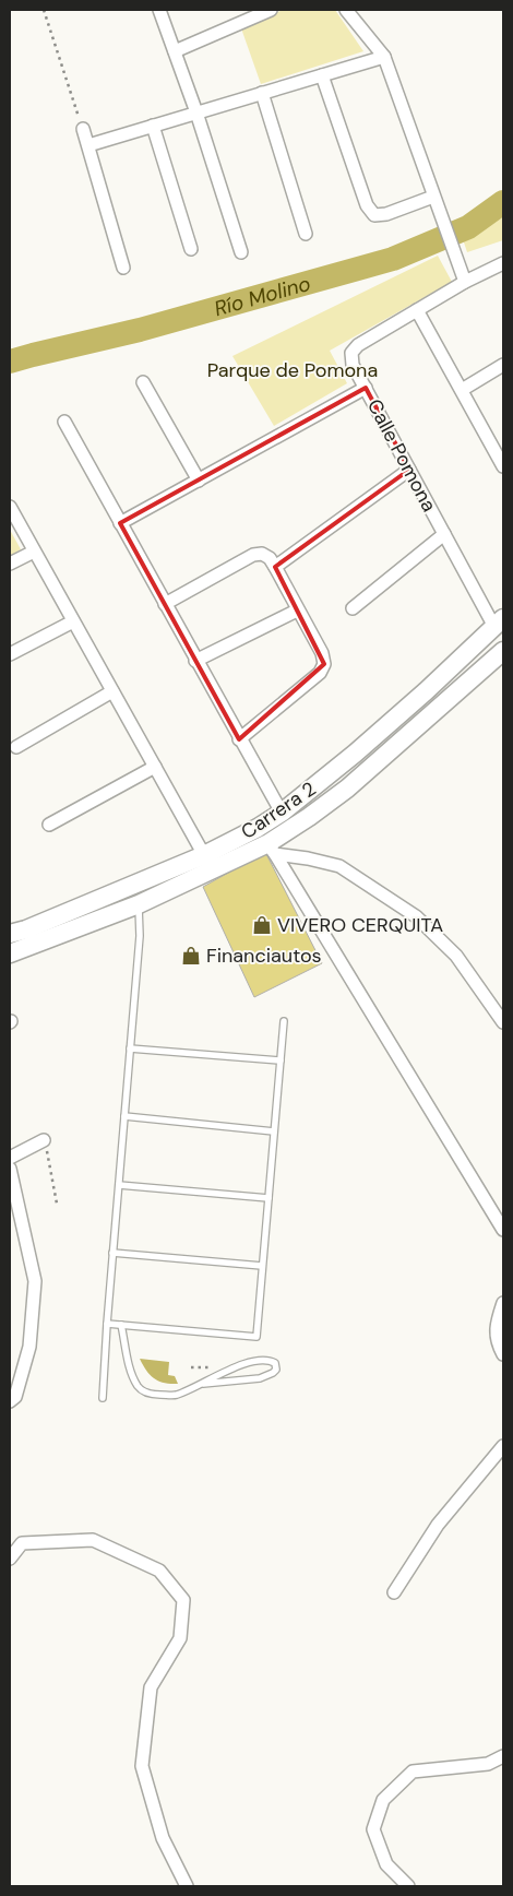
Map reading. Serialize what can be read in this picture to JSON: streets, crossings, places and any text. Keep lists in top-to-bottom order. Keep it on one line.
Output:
{"streets":{"main road":["Carrera 2"],"street":["Calle Pomona"]},"crossings":[["Calle Pomona","Carrera 2"]],"water":["Río Molino"],"parks":["Parque de Pomona"],"places":{"shop":["VIVERO CERQUITA","Financiautos"]}}
